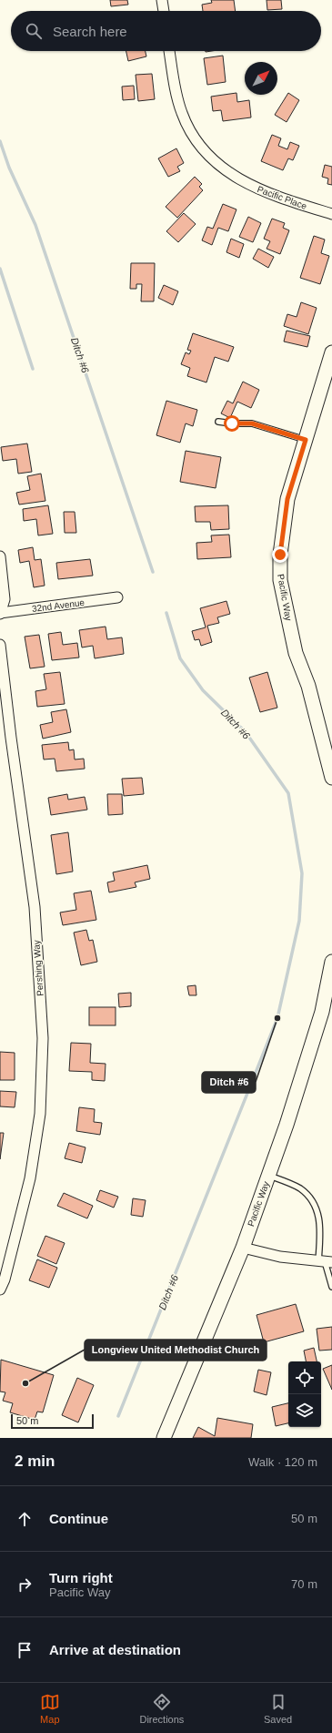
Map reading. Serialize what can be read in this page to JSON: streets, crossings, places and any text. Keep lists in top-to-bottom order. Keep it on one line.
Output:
{"streets":{"main road":["Pacific Way"],"street":["Pacific Place","32nd Avenue","Pershing Way"]},"water":["Ditch #6"],"places":["Ditch #6","Longview United Methodist Church"],"scale_bar":"50 m","north":"top right","page":{"search":"Search here","scale":"50 m","heading":["2 min","Walk · 120 m"],"list":[["Continue","50 m"],["Turn right","Pacific Way","70 m"],"Arrive at destination"],"nav":["Map","Directions","Saved"]}}
